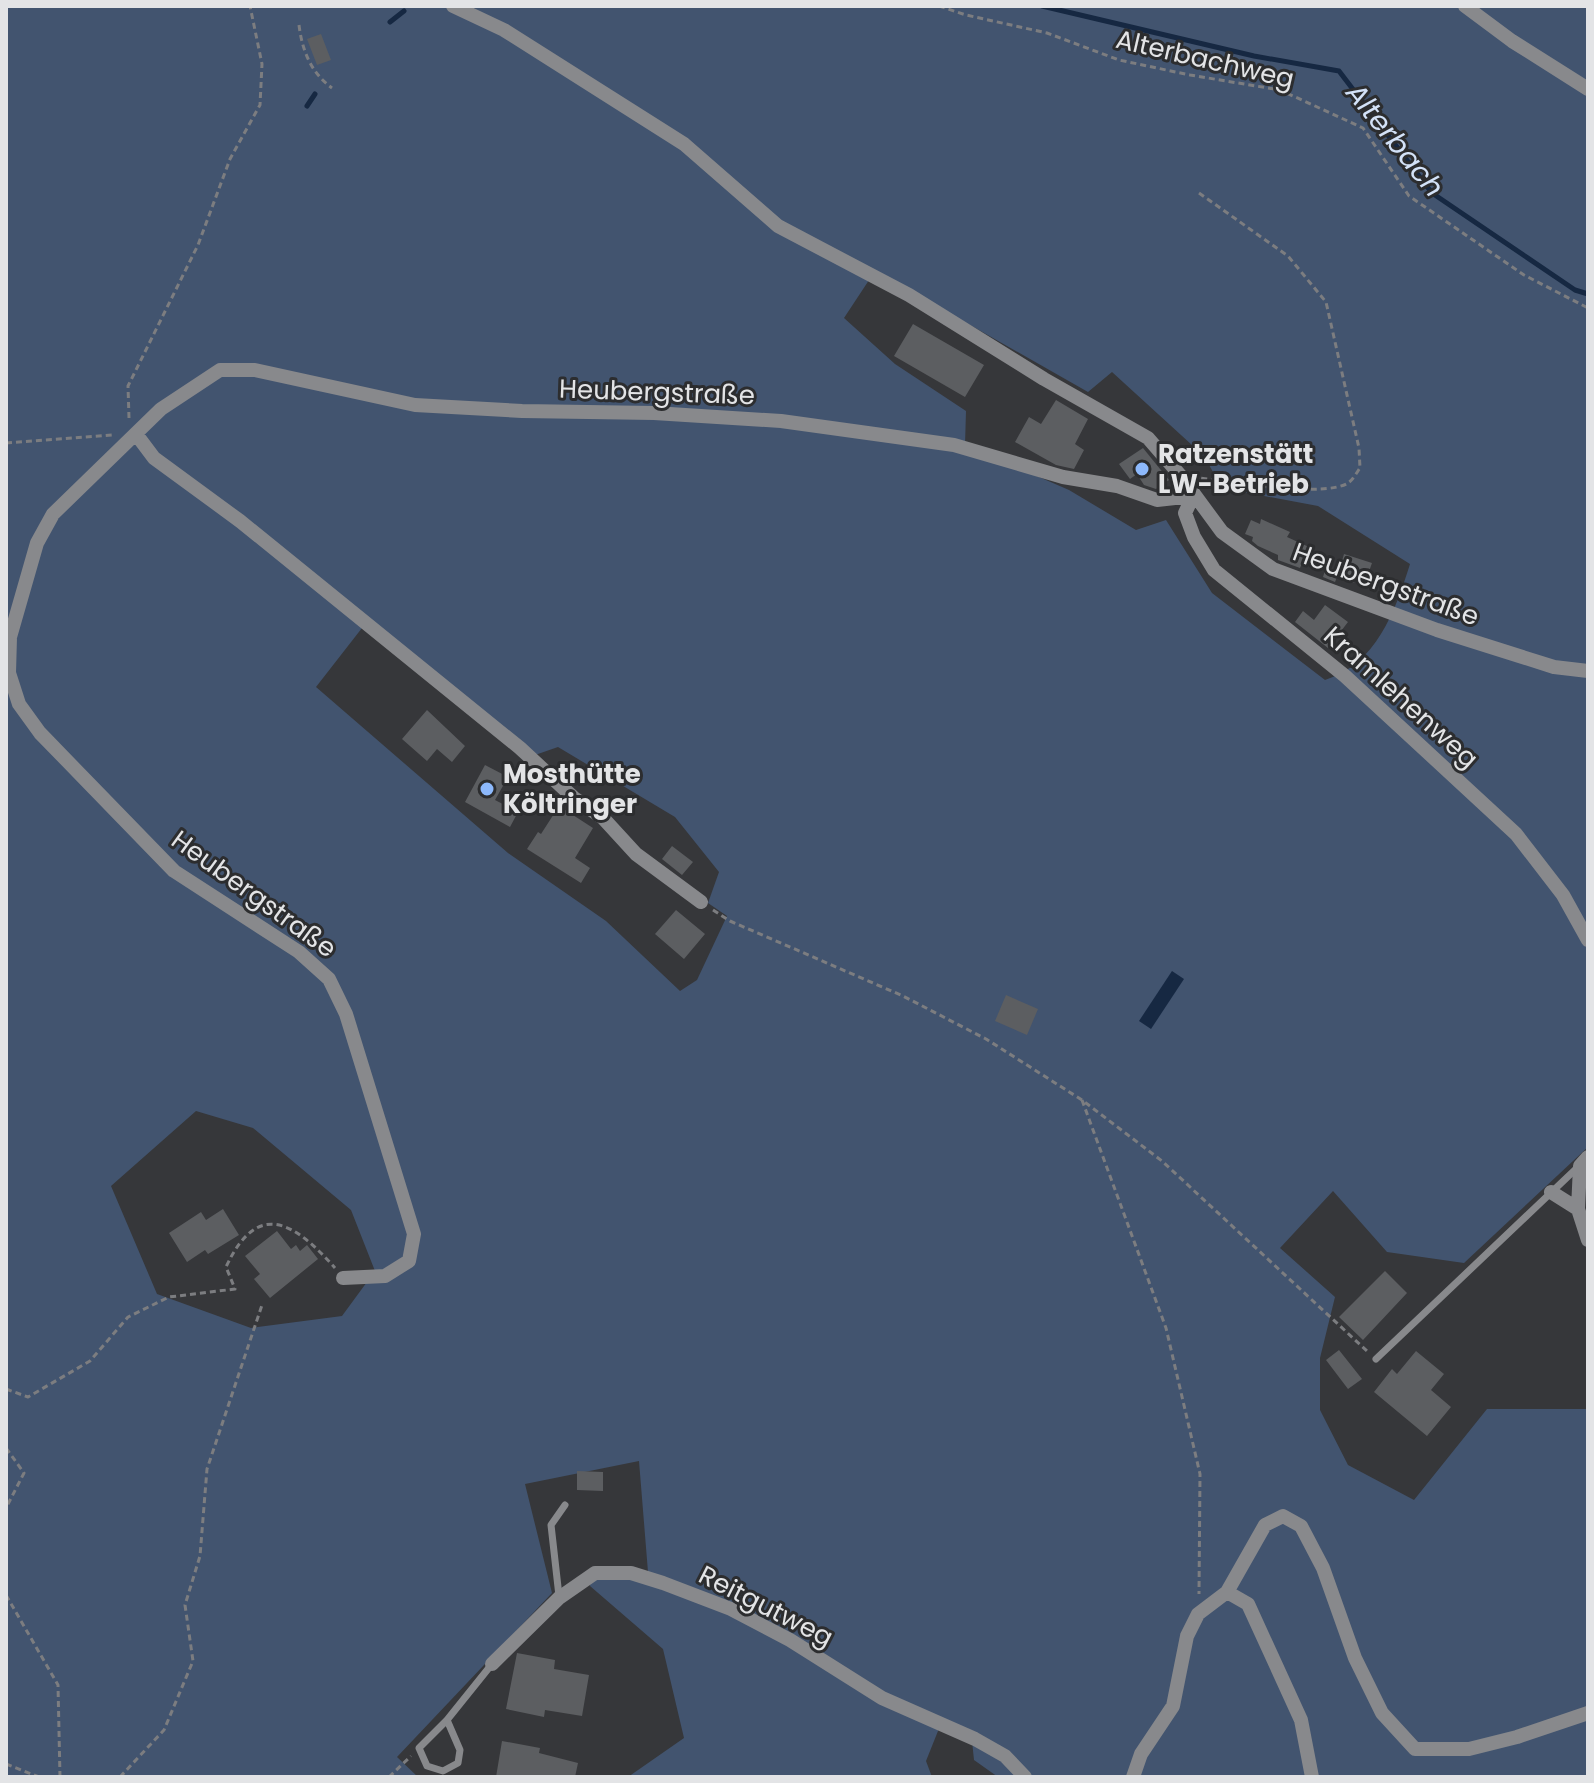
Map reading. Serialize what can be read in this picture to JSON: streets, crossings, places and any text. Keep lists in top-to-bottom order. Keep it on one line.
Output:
{"streets":{"street":["Heubergstraße","Kramlehenweg","Reitgutweg"],"path":["Alterbachweg"]},"crossings":[["Heubergstraße","Kramlehenweg"]],"water":["Alterbach"],"places":["Ratzenstätt LW-Betrieb","Mosthütte Költringer"]}
